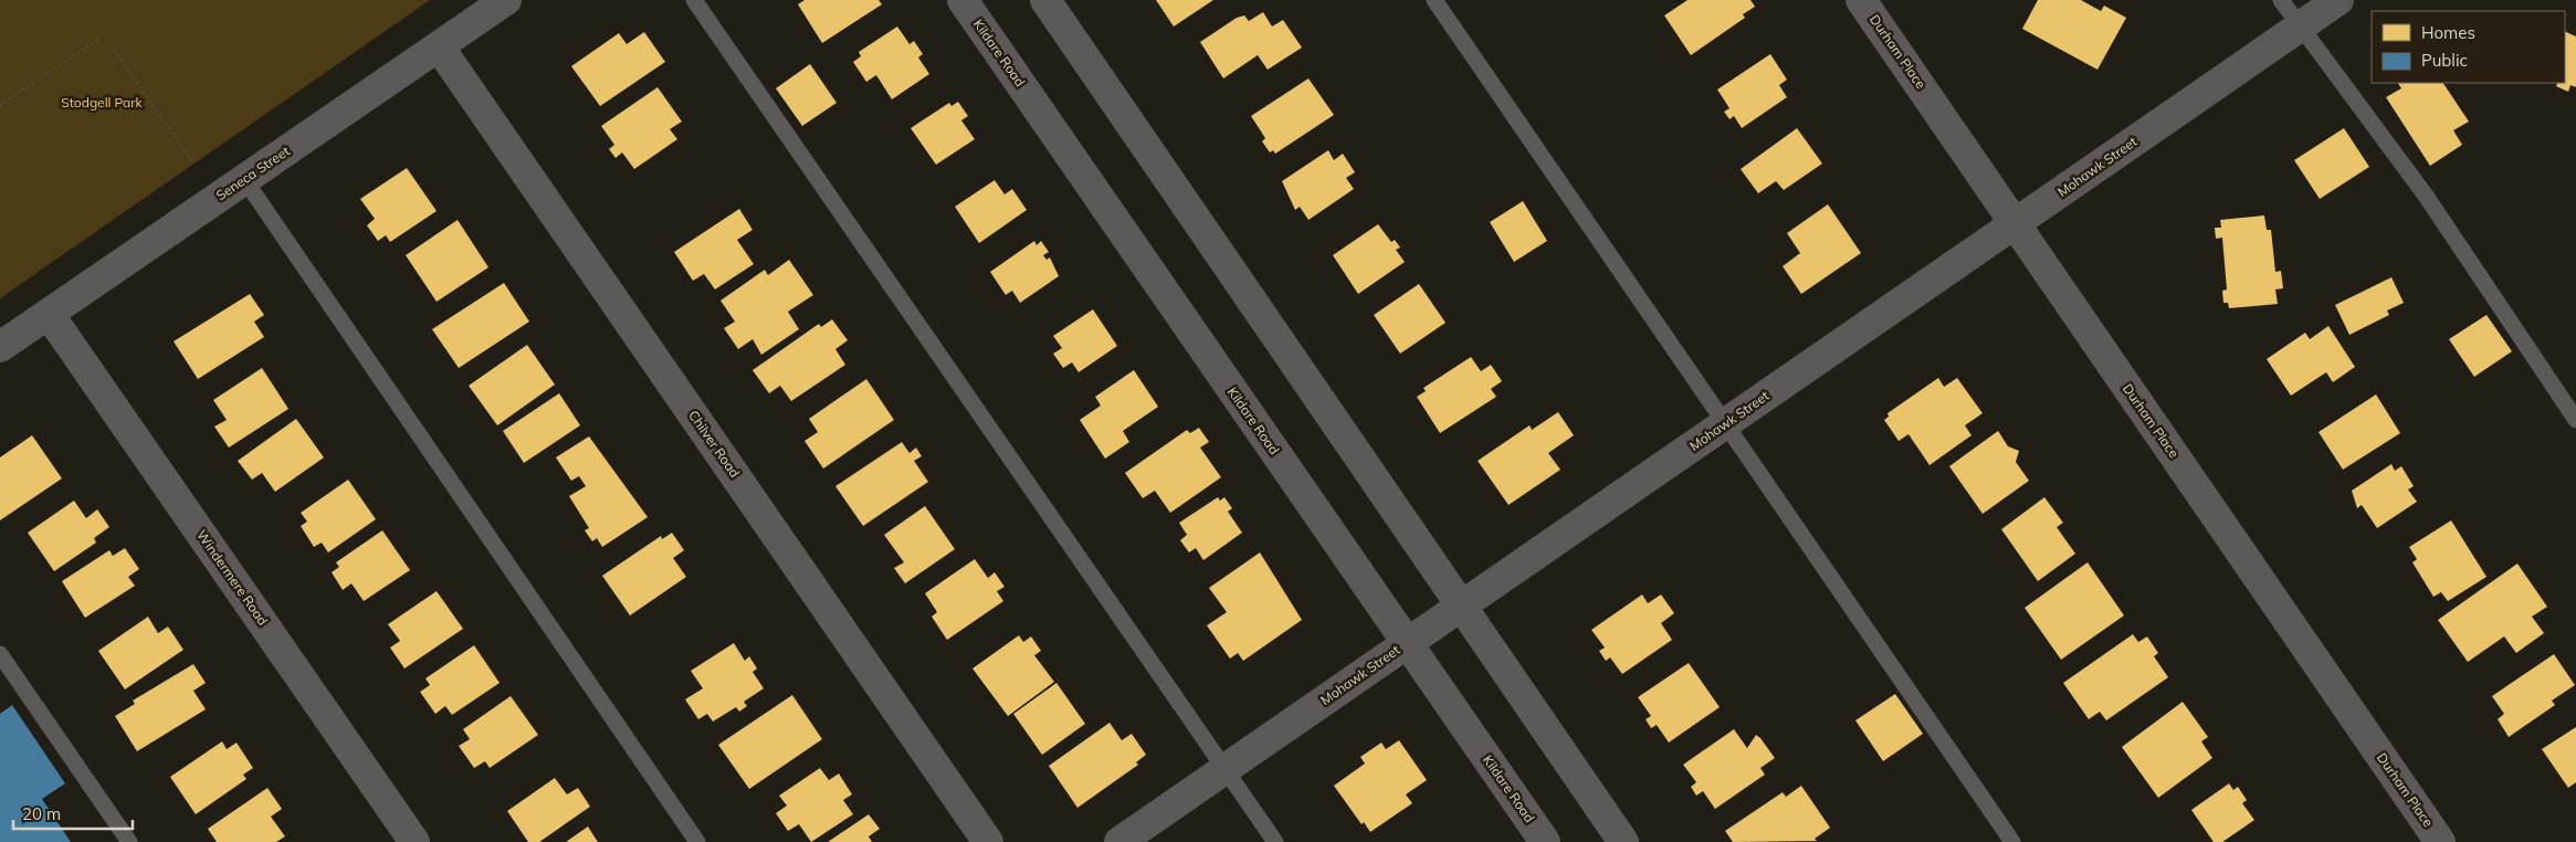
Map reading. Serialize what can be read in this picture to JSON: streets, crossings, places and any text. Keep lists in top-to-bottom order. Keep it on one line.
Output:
{"streets":{"street":["Durham Place","Kildare Road","Mohawk Street","Seneca Street","Chilver Road","Windermere Road"]},"crossings":[["Durham Place","Mohawk Street"],["Kildare Road","Mohawk Street"],["Seneca Street","Chilver Road"],["Seneca Street","Windermere Road"]],"parks":["Stodgell Park"],"legend":["Homes","Public"],"scale_bar":"20 m"}
